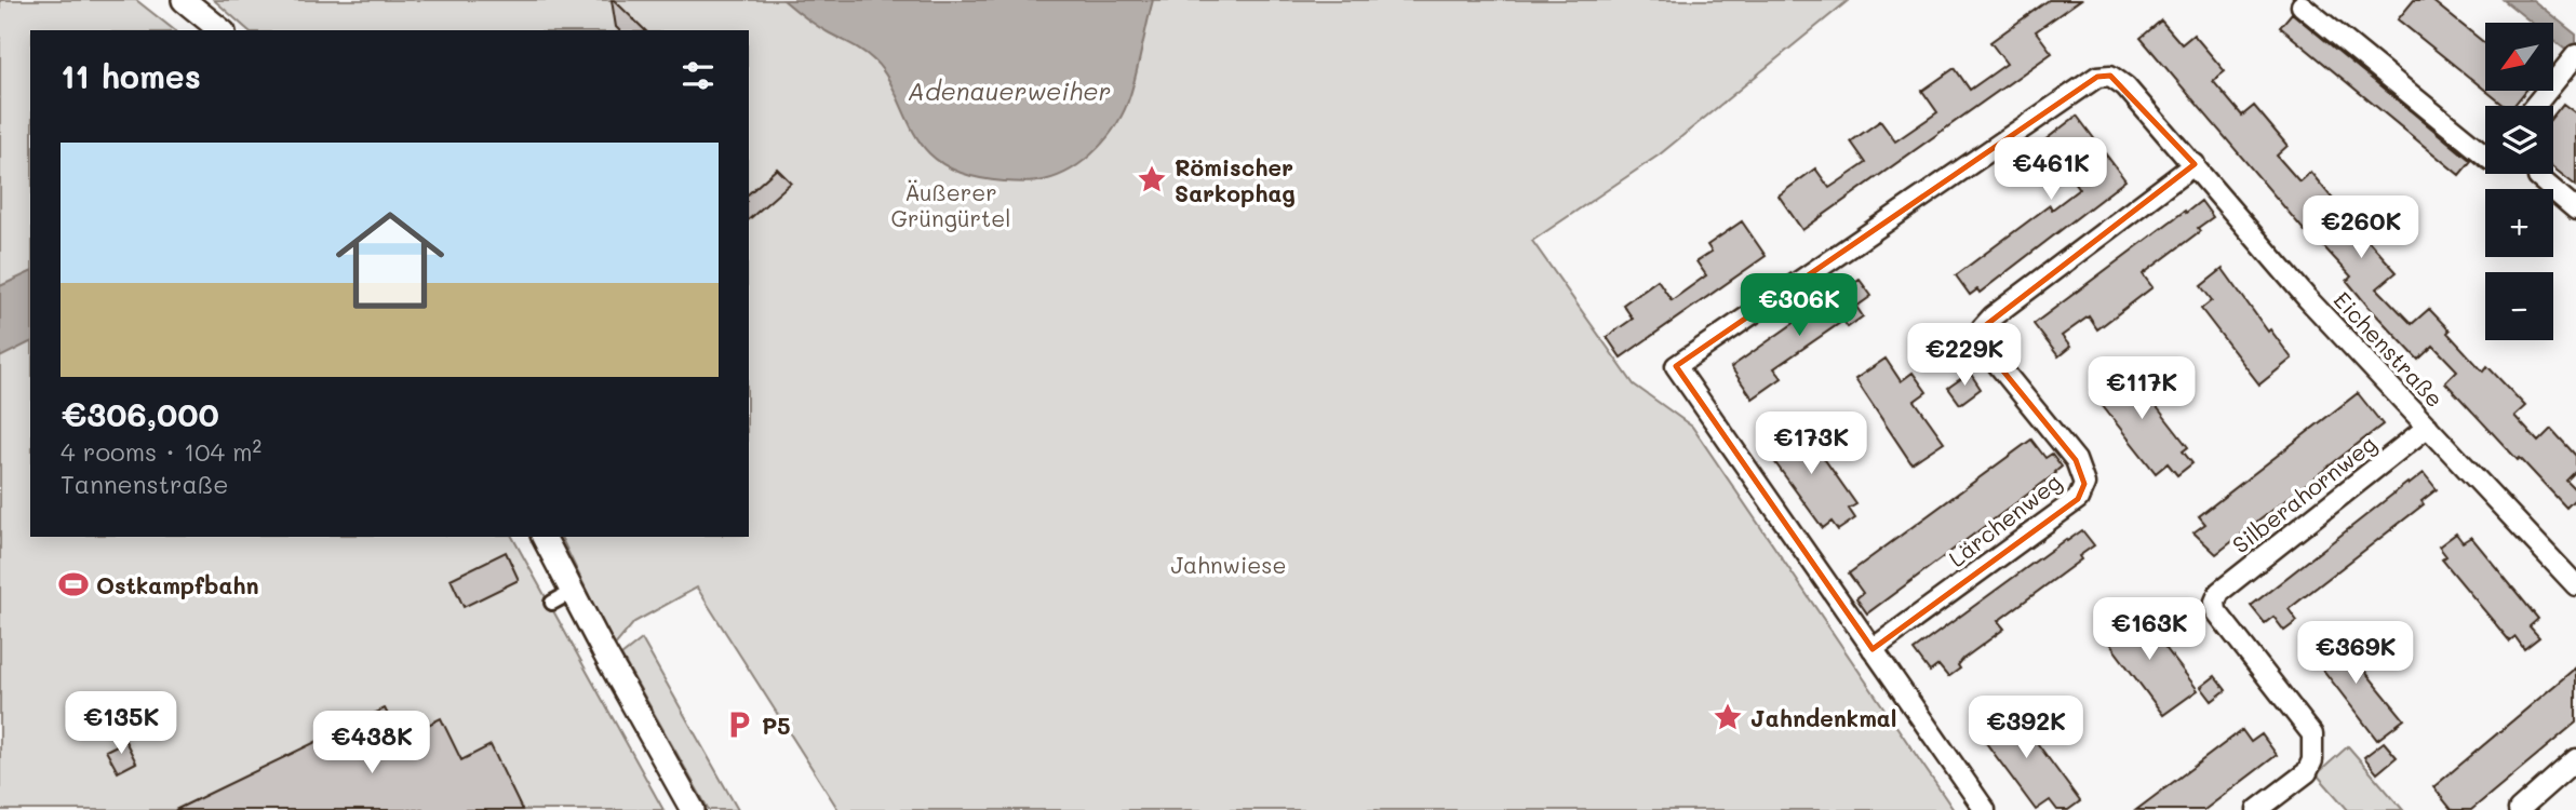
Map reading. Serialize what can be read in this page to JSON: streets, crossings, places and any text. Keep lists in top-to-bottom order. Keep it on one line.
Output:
{"streets":{"street":["Eichenstraße","Silberahornweg","Lärchenweg"]},"crossings":[["Eichenstraße","Silberahornweg"],["Eichenstraße","Lärchenweg"]],"water":["Adenauerweiher"],"parks":["Äußerer Grüngürtel","Jahnwiese"],"places":{"place":["Römischer Sarkophag","Jahndenkmal"],"sports":["Ostkampfbahn"],"parking":["P5"]},"north":"bottom left","page":{"map_buttons":["+","−"],"heading":"11 homes","list":[{"name":"€306,000","note":"4 rooms · 104 m² · Tannenstraße"}],"price":["€461K","€260K","€306K","€229K","€117K","€173K","€163K","€369K","€135K","€392K","€438K"]}}
